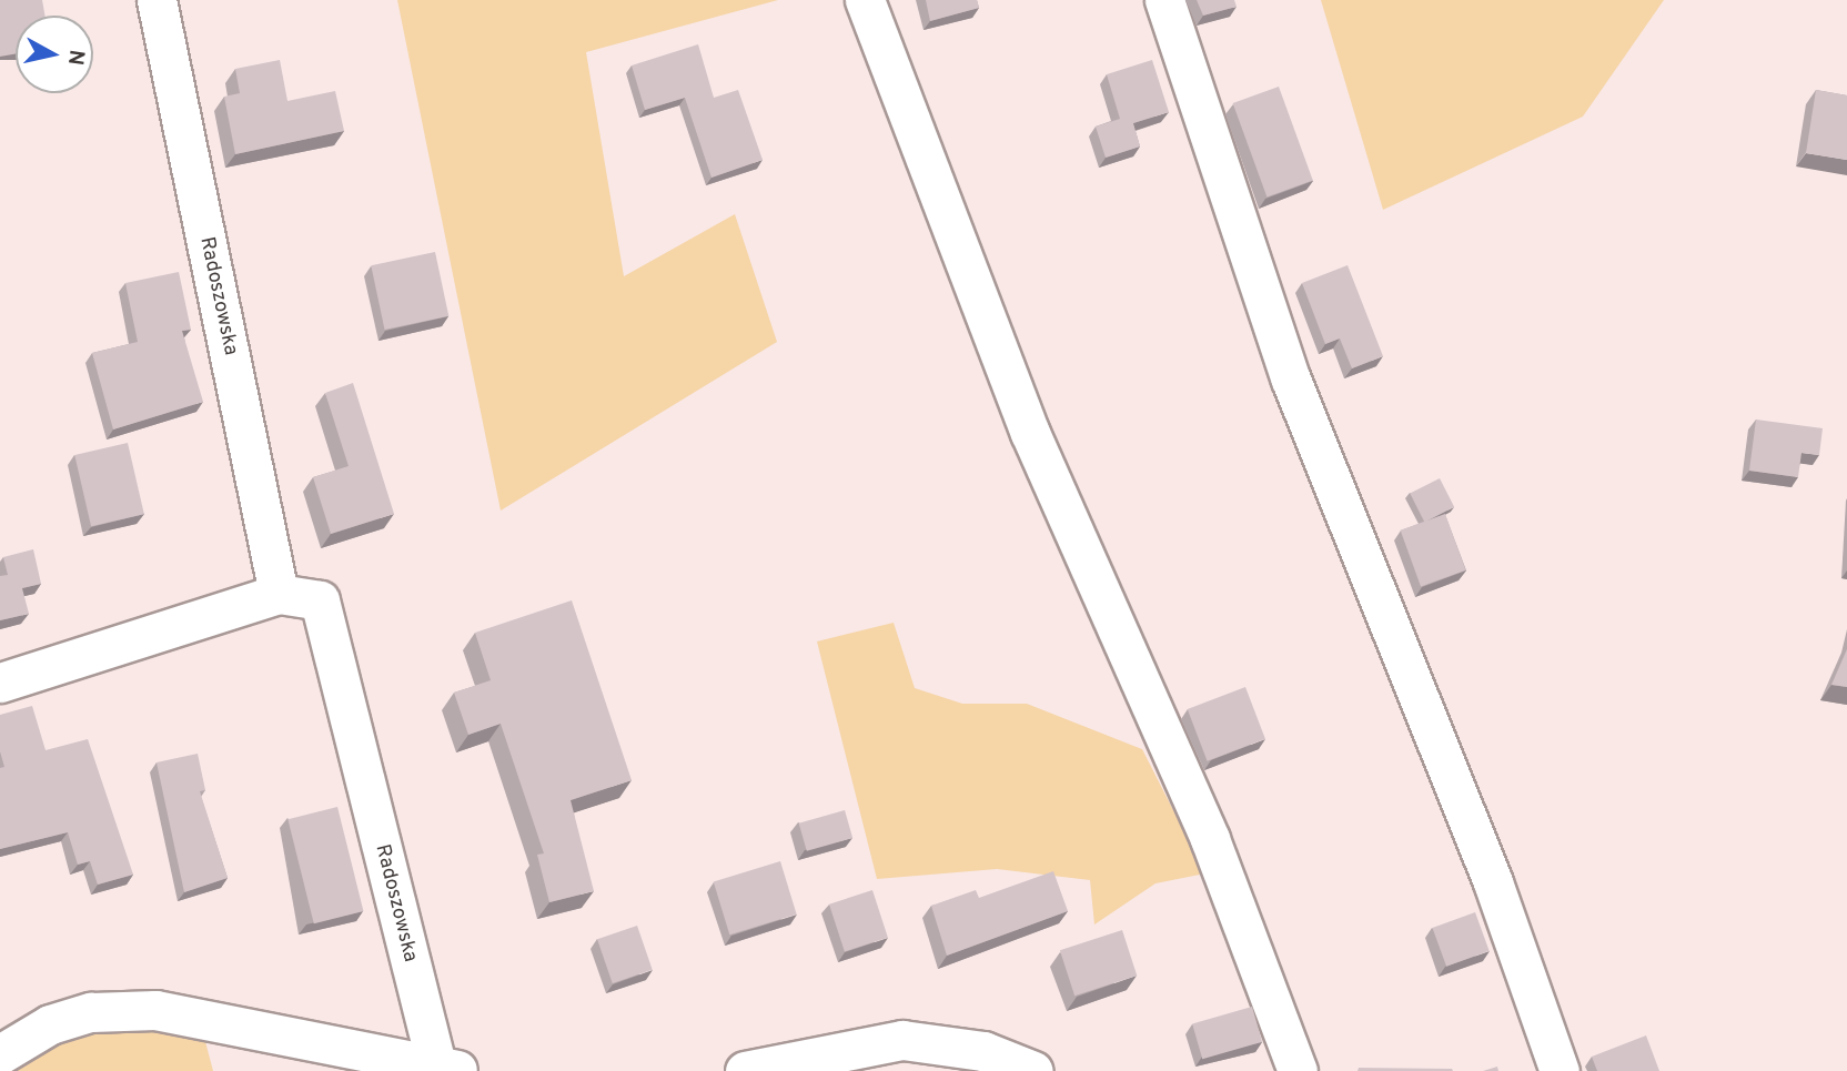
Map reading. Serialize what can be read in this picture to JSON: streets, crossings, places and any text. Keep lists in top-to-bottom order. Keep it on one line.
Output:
{"streets":{"street":["Radoszowska"]},"north":"right"}
